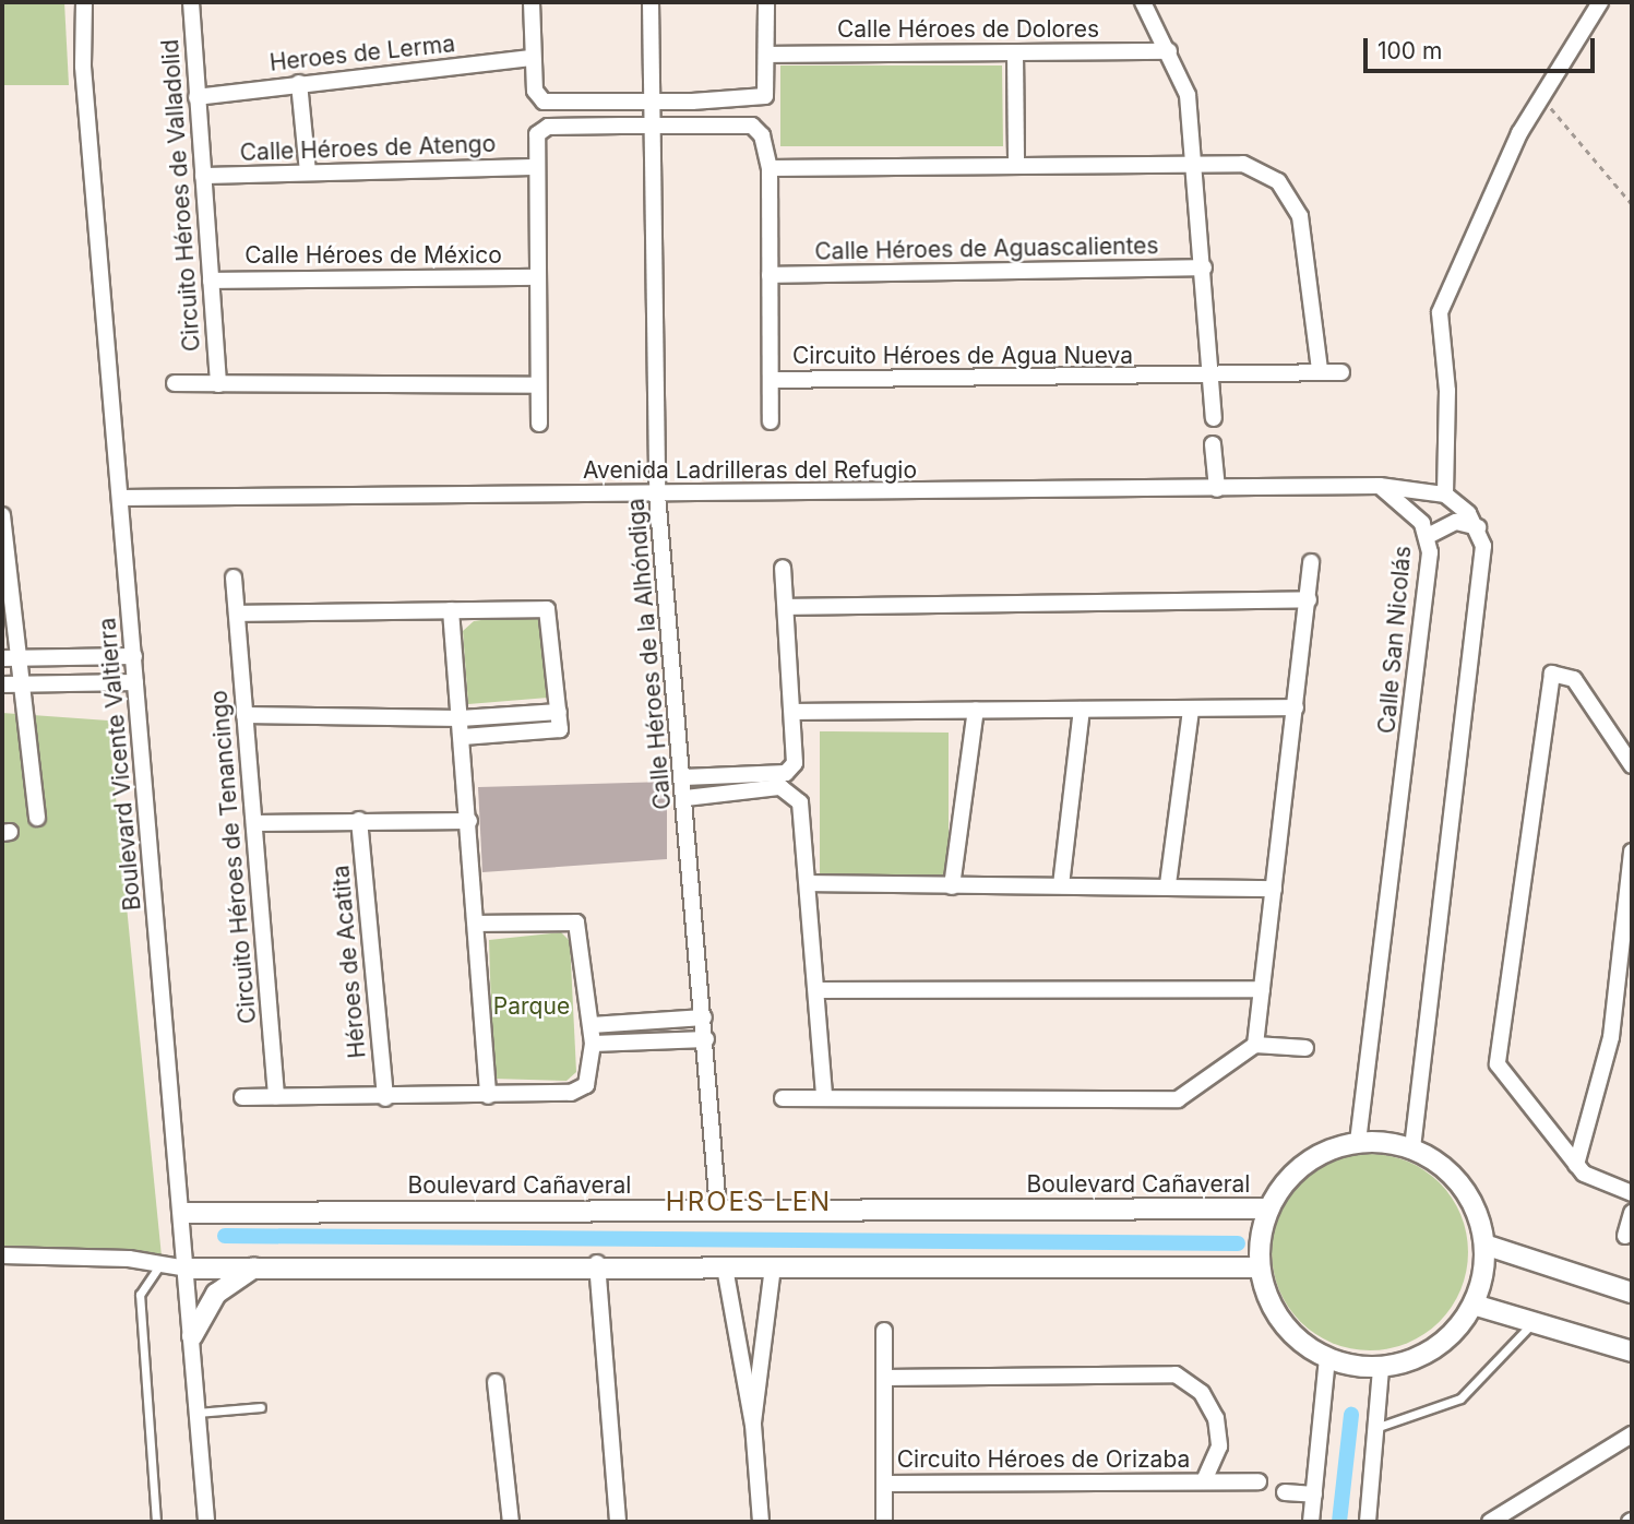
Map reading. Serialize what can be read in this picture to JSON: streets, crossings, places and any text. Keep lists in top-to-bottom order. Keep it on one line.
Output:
{"streets":{"street":["Calle Héroes de Dolores","Heroes de Lerma","Calle Héroes de Atengo","Circuito Héroes de Valladolid","Calle Héroes de Aguascalientes","Calle Héroes de México","Circuito Héroes de Agua Nueva","Avenida Ladrilleras del Refugio","Calle San Nicolás","Calle Héroes de la Alhóndiga","Boulevard Vicente Valtierra","Circuito Héroes de Tenancingo","Héroes de Acatita","Boulevard Cañaveral","Circuito Héroes de Orizaba"]},"crossings":[["Heroes de Lerma","Circuito Héroes de Valladolid"],["Calle Héroes de Atengo","Circuito Héroes de Valladolid"],["Circuito Héroes de Valladolid","Calle Héroes de México"],["Calle Héroes de Aguascalientes","Circuito Héroes de Agua Nueva"],["Circuito Héroes de Agua Nueva","Calle Héroes de la Alhóndiga"],["Avenida Ladrilleras del Refugio","Calle San Nicolás"],["Avenida Ladrilleras del Refugio","Calle Héroes de la Alhóndiga"],["Avenida Ladrilleras del Refugio","Boulevard Vicente Valtierra"],["Calle San Nicolás","Boulevard Cañaveral"],["Calle Héroes de la Alhóndiga","Boulevard Cañaveral"],["Boulevard Vicente Valtierra","Boulevard Cañaveral"]],"districts":["HROES LEN"],"parks":["Parque"],"scale_bar":"100 m"}
